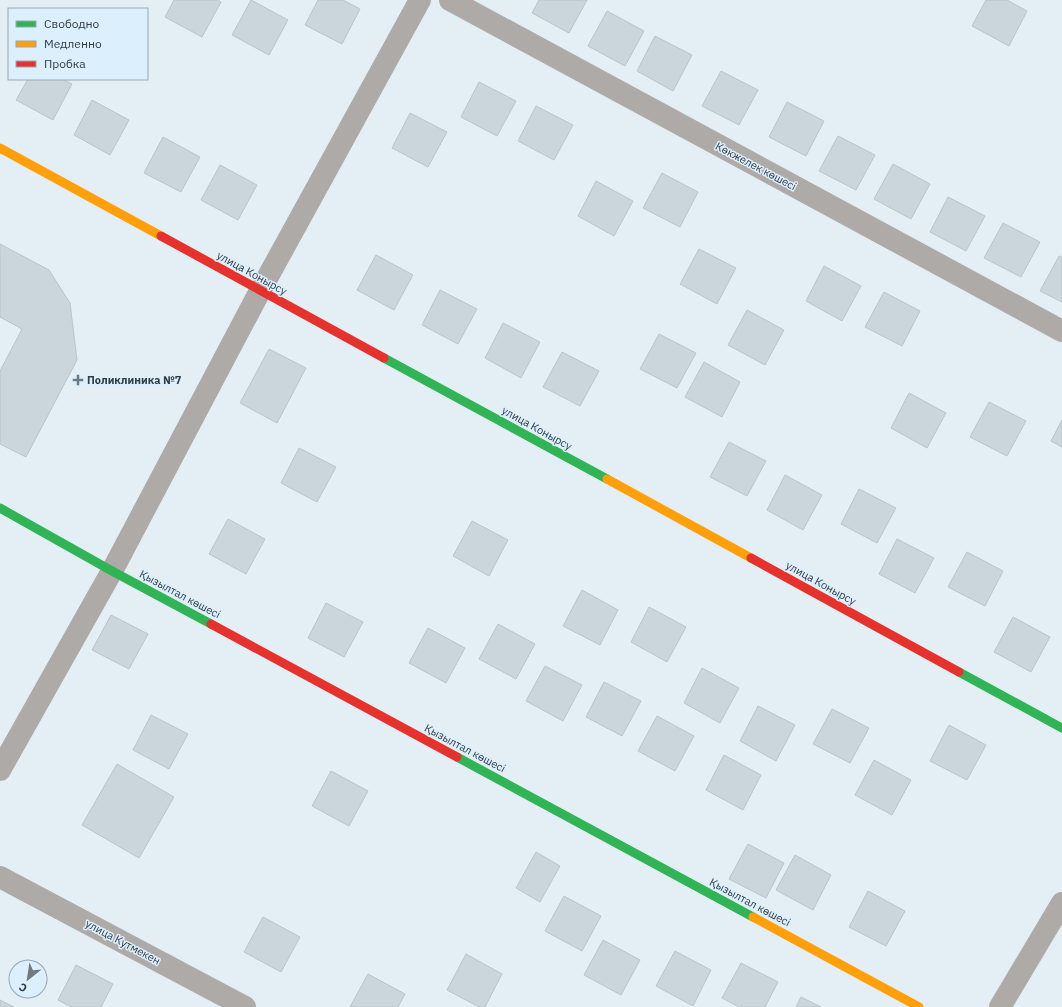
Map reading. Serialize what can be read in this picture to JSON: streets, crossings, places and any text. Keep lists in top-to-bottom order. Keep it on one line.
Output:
{"streets":{"street":["Көкжелек көшесі","улица Конырсу","Қызылтал көшесі","улица Кутмекен"]},"places":{"health":["Поликлиника №7"]},"legend":["Свободно","Медленно","Пробка"],"north":"bottom left"}
